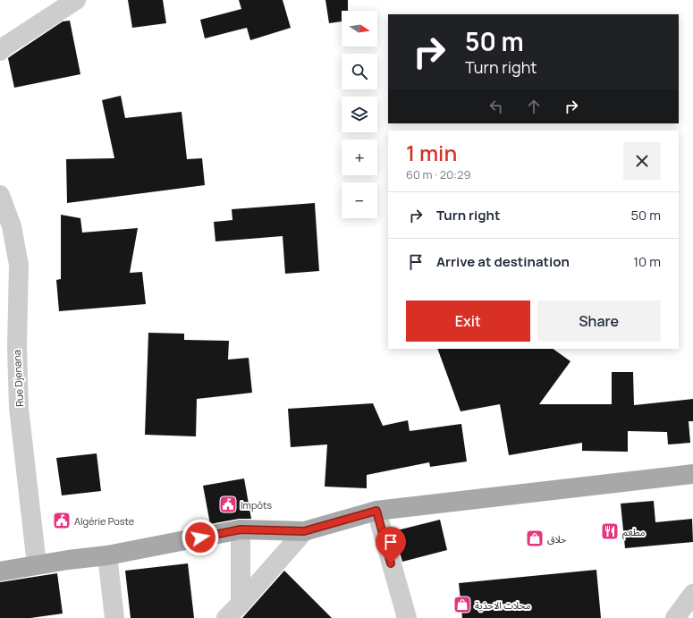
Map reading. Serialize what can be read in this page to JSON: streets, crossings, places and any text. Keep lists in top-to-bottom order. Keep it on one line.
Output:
{"streets":{"street":["Rue Djenana"]},"places":{"public building":["Impôts","Algérie Poste"],"restaurant":["مطعم"],"shop":["حلاق","محلات الاحذية"]},"north":"right","page":{"map_buttons":["+","−"],"turn":["50 m","Turn right"],"heading":["1 min","60 m · 20:29"],"list":[{"name":"Turn right","value":"50 m"},{"name":"Arrive at destination","value":"10 m"}],"buttons":["Exit","Share"]}}
